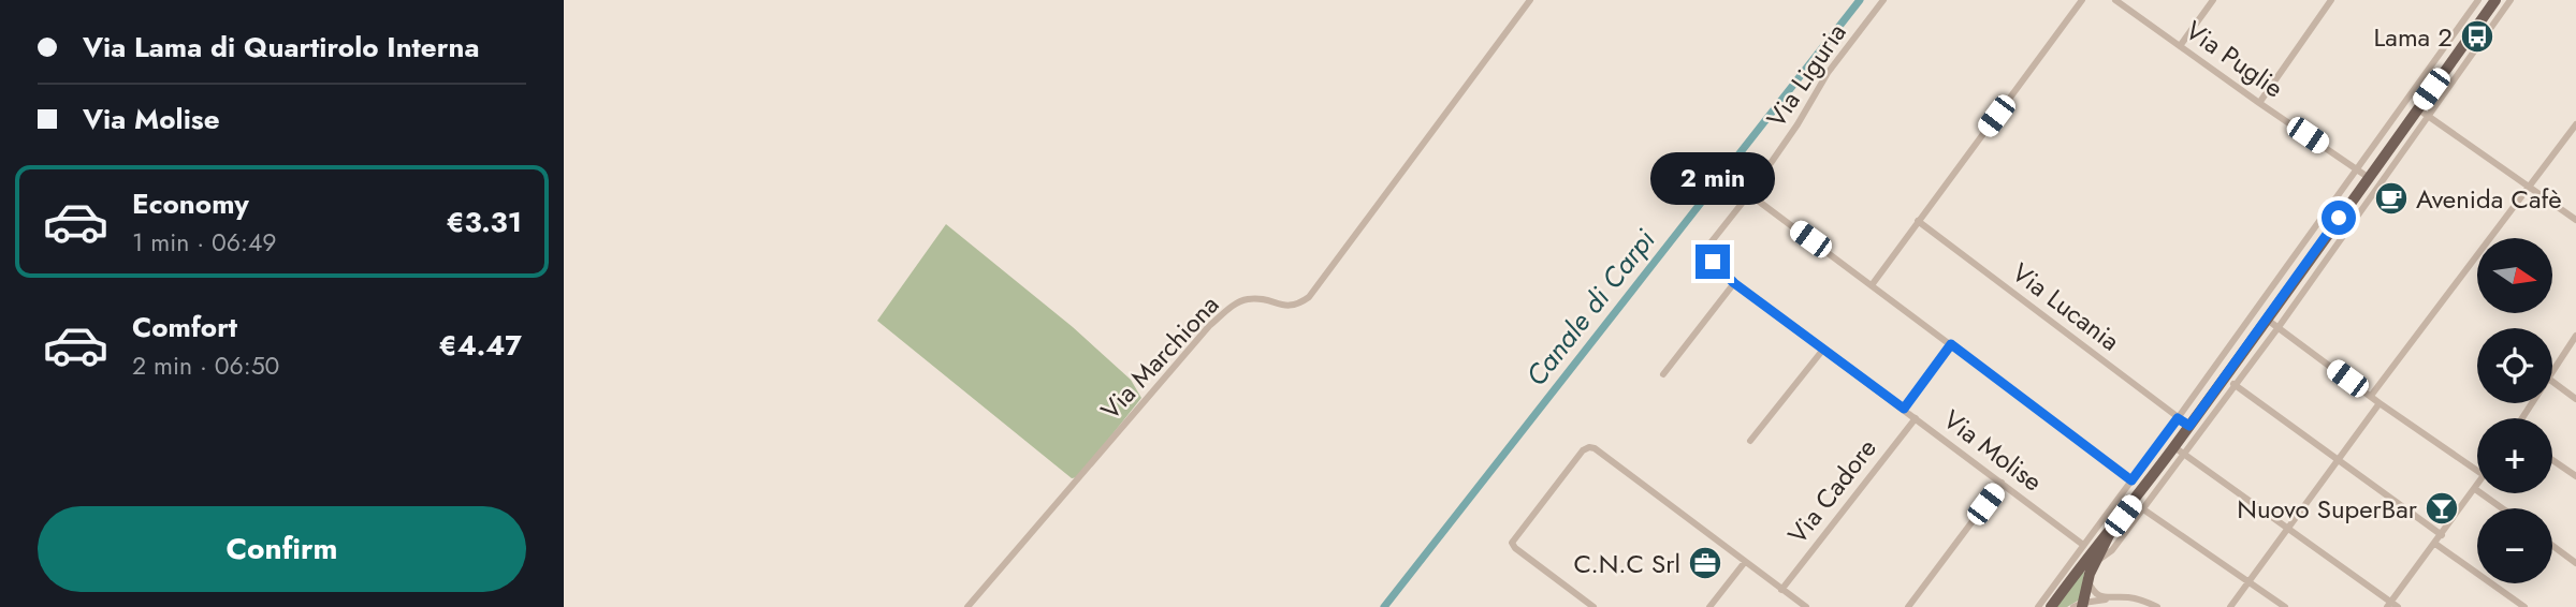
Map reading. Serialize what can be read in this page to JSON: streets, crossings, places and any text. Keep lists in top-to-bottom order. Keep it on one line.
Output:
{"streets":{"street":["Via Puglie","Via Liguria","Via Lucania","Via Marchiona","Via Molise","Via Cadore"]},"crossings":[["Via Liguria","Via Molise"],["Via Molise","Via Cadore"]],"water":["Canale di Carpi"],"places":{"bus stop":["Lama 2"],"cafe":["Avenida Cafè"],"bar":["Nuovo SuperBar"],"office":["C.N.C Srl"]},"north":"right","page":{"banner":["Via Lama di Quartirolo Interna","Via Molise"],"bubble":"2 min","list":[{"name":"Economy","note":"1 min · 06:49","value":"€3.31"},{"name":"Comfort","note":"2 min · 06:50","value":"€4.47"}],"map_buttons":["+","−"],"buttons":"Confirm"}}
